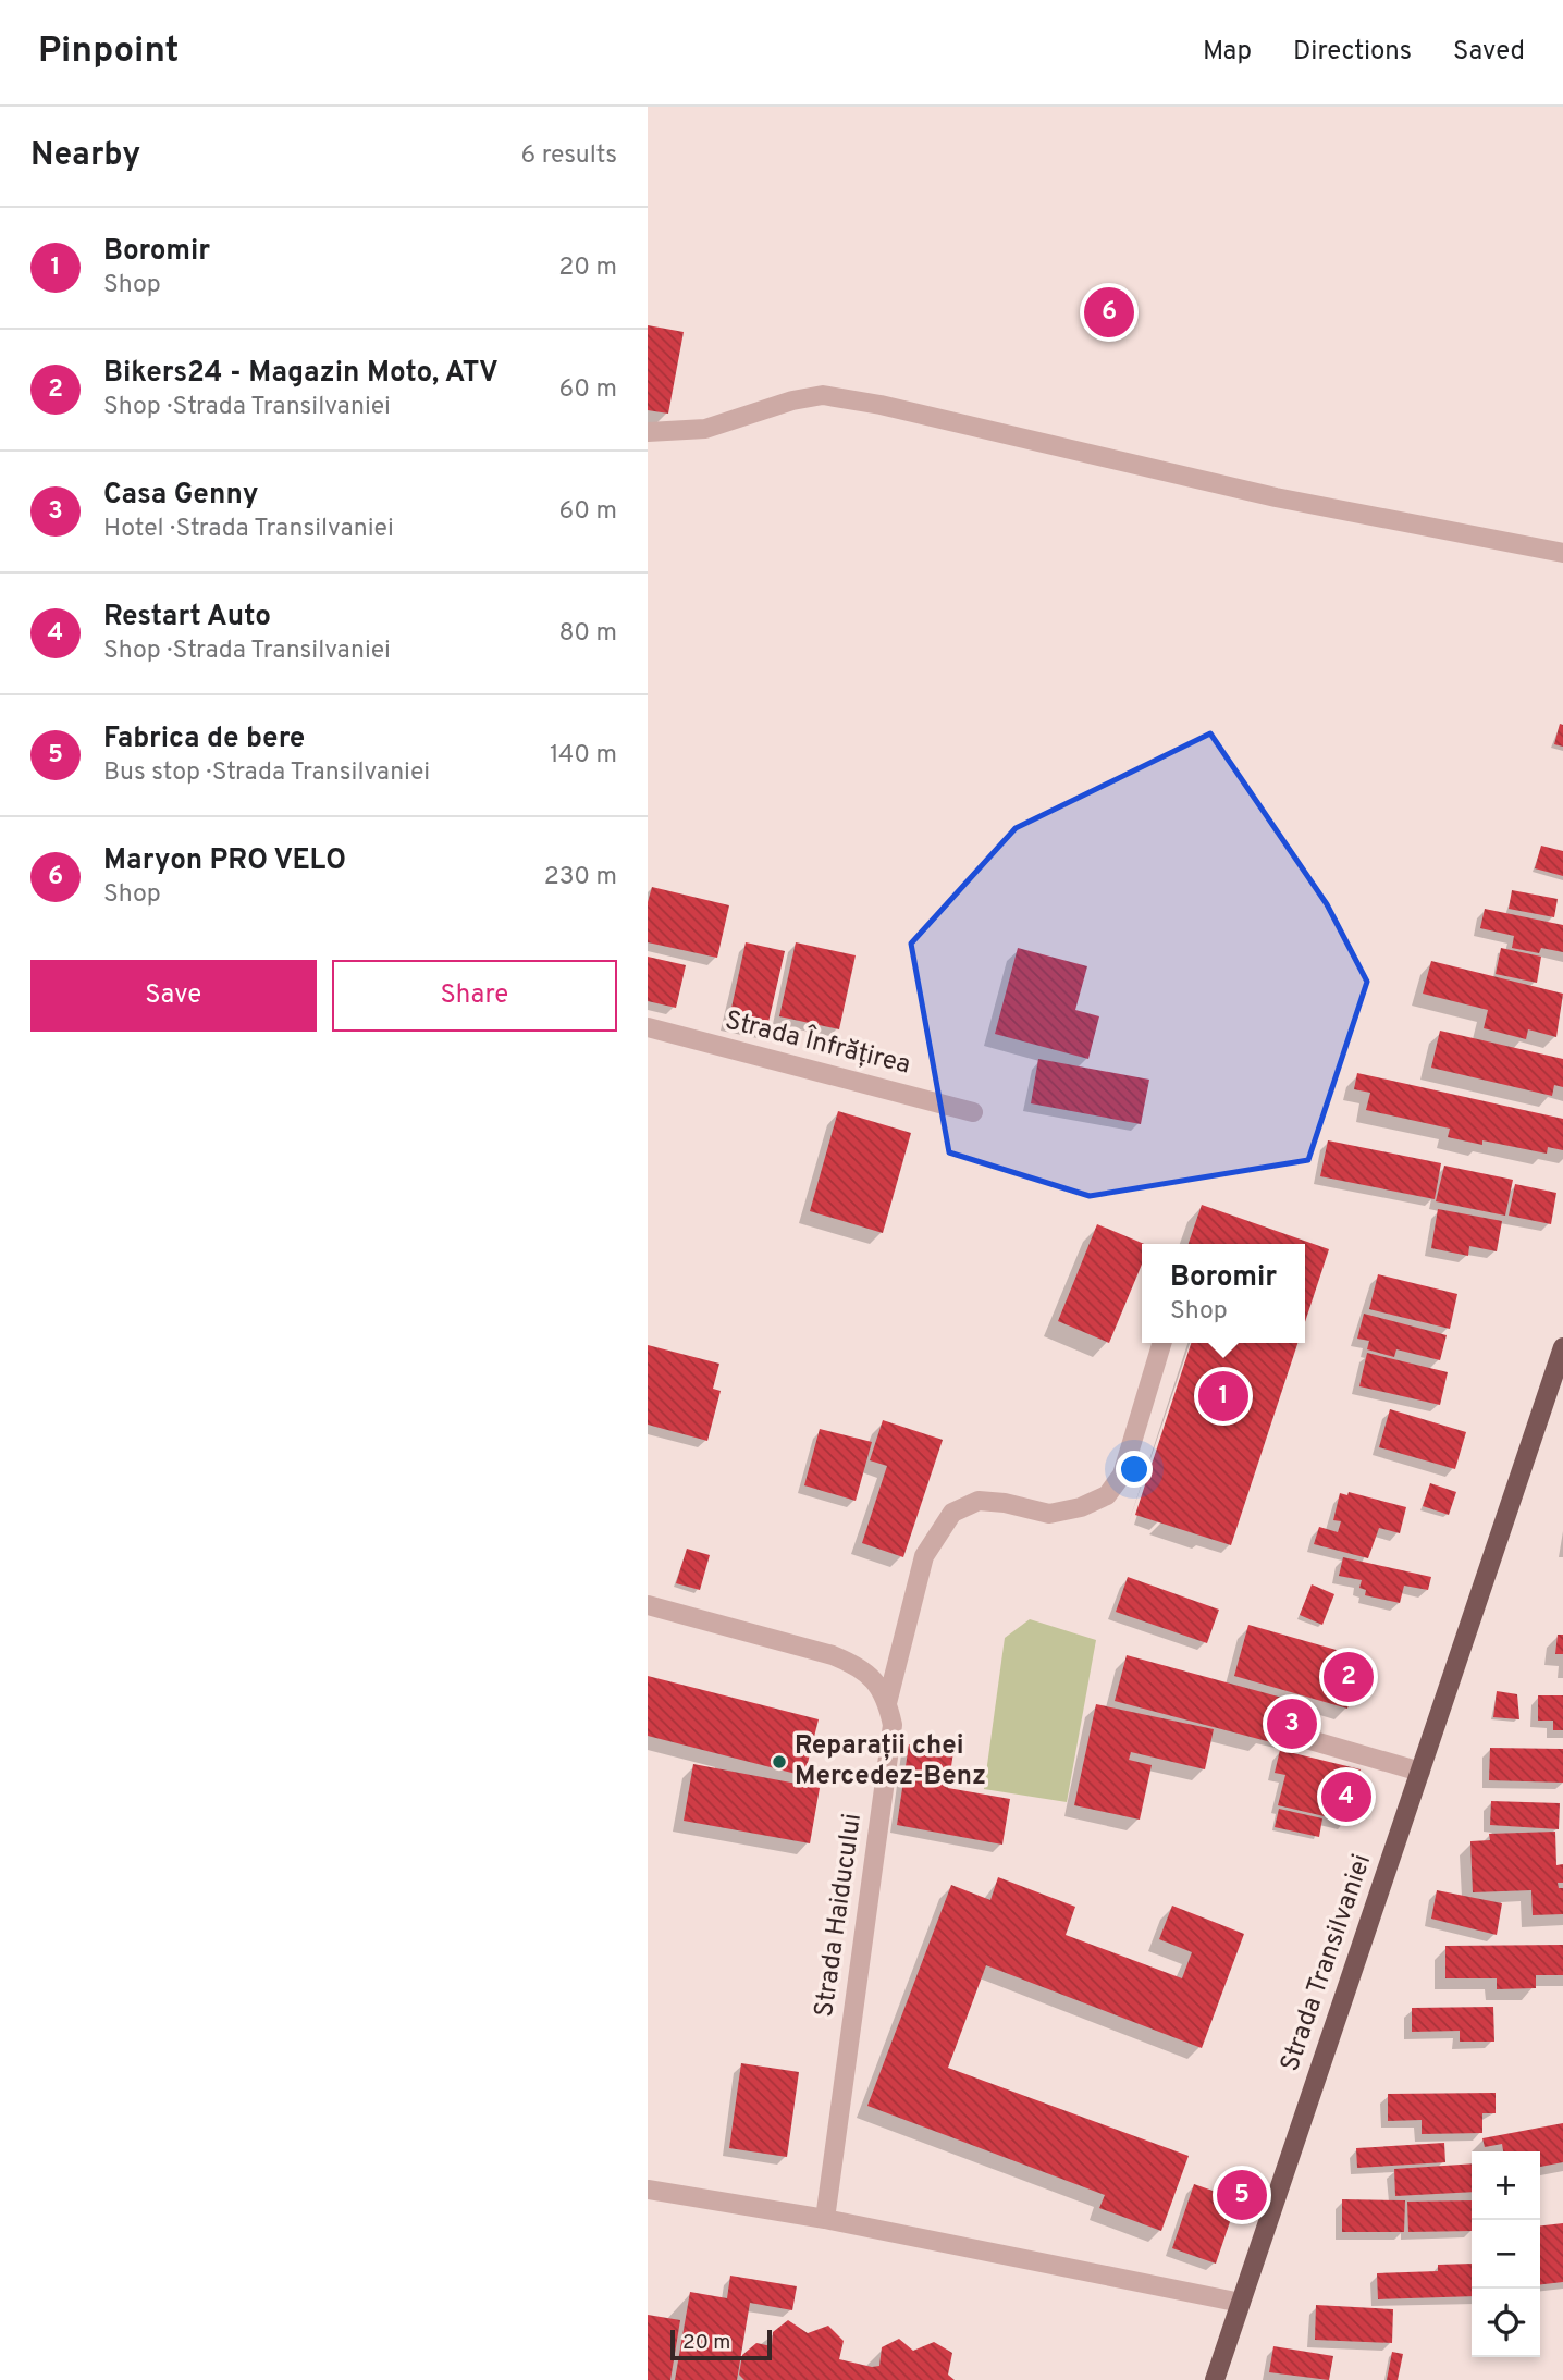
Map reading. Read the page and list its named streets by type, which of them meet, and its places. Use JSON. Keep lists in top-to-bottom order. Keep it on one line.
{"streets":{"main road":["Strada Transilvaniei"],"street":["Strada Înfrățirea","Strada Haiducului"]},"places":["Reparații chei Mercedez-Benz"],"scale_bar":"20 m","page":{"header":"Pinpoint","nav":["Map","Directions","Saved"],"heading":["Nearby","6 results"],"list":[{"mark":"1","name":"Boromir","note":"Shop","value":"20 m"},{"mark":"2","name":"Bikers24 - Magazin Moto, ATV","note":"Shop · Strada Transilvaniei","value":"60 m"},{"mark":"3","name":"Casa Genny","note":"Hotel · Strada Transilvaniei","value":"60 m"},{"mark":"4","name":"Restart Auto","note":"Shop · Strada Transilvaniei","value":"80 m"},{"mark":"5","name":"Fabrica de bere","note":"Bus stop · Strada Transilvaniei","value":"140 m"},{"mark":"6","name":"Maryon PRO VELO","note":"Shop","value":"230 m"}],"pins":["6","1","2","3","4","5"],"buttons":["Save","Share"],"popup":["Boromir","Shop"],"map_buttons":["+","−"],"scale":"20 m"}}
